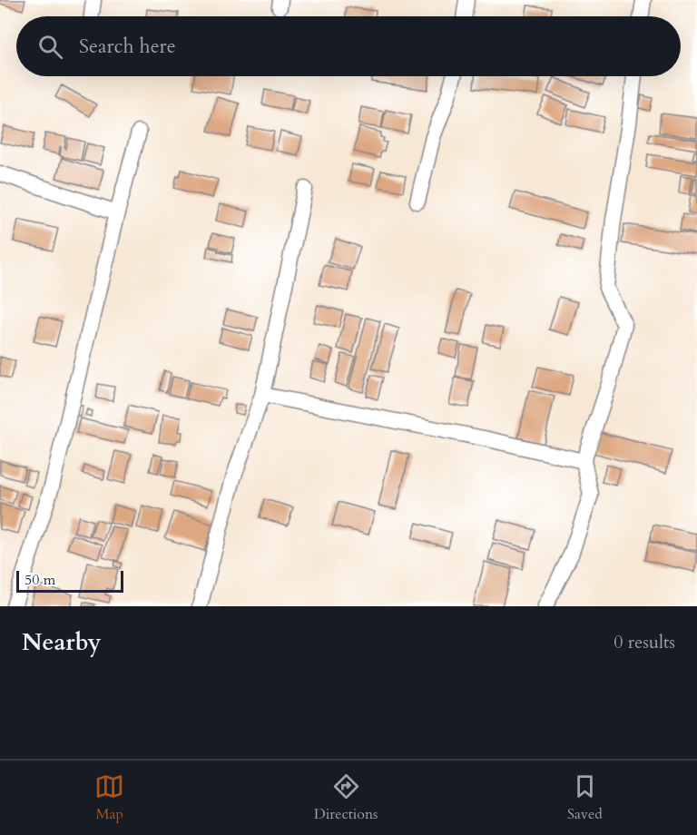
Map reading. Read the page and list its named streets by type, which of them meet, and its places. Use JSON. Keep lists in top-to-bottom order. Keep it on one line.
{"scale_bar":"50 m","page":{"search":"Search here","scale":"50 m","heading":["Nearby","0 results"],"nav":["Map","Directions","Saved"]}}
